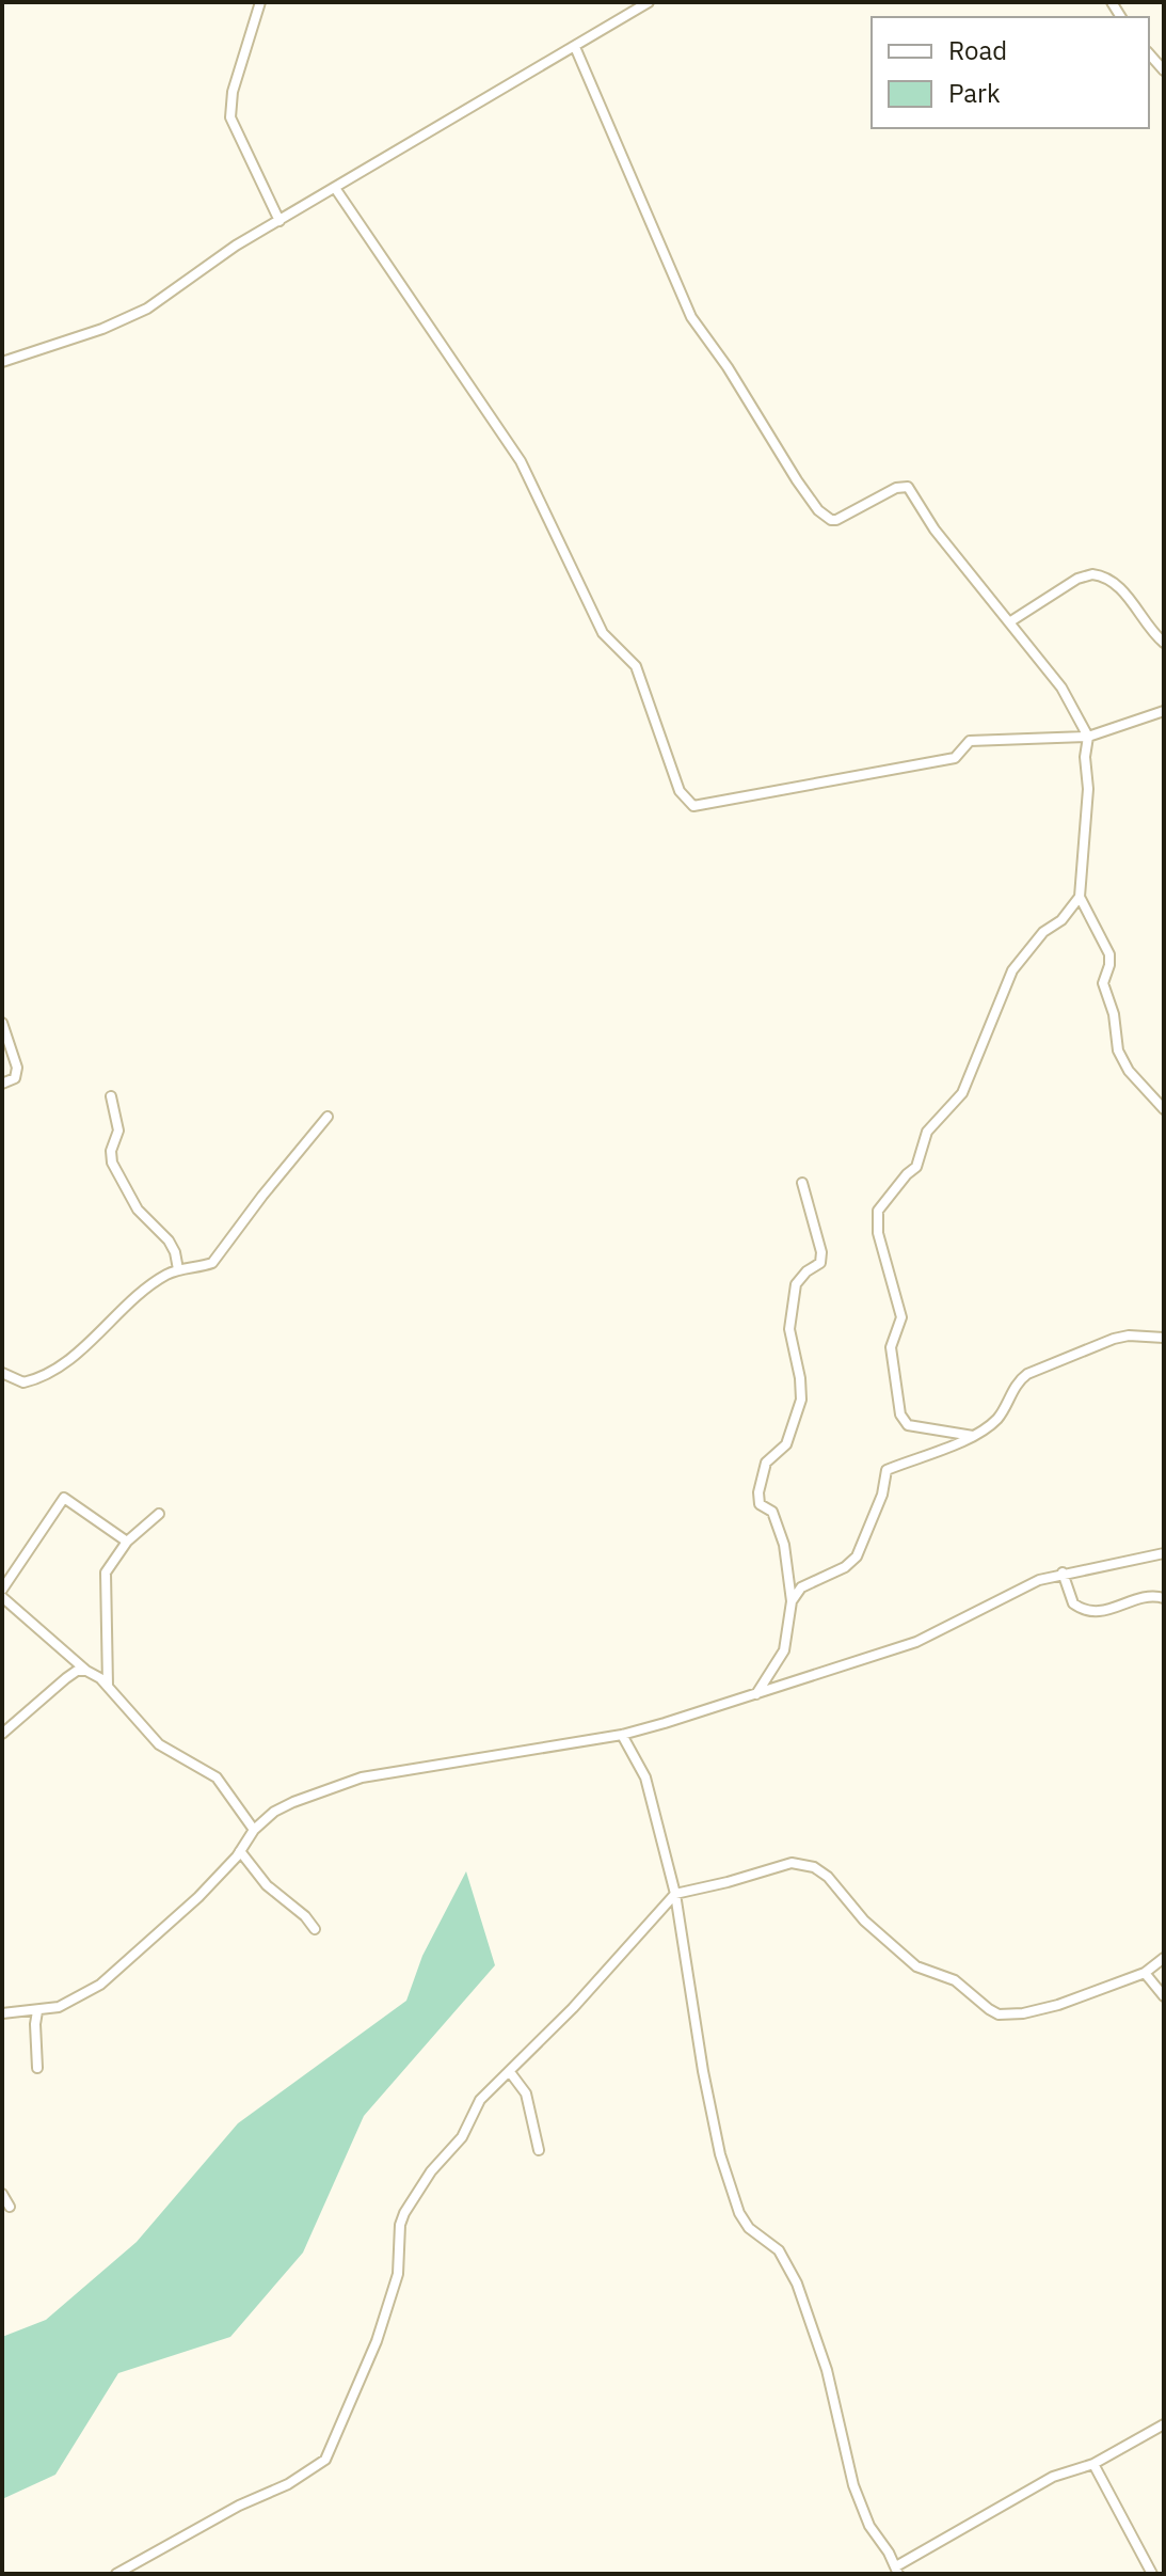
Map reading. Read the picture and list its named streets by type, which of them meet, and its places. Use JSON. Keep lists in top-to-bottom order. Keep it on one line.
{"legend":["Road","Park"]}
